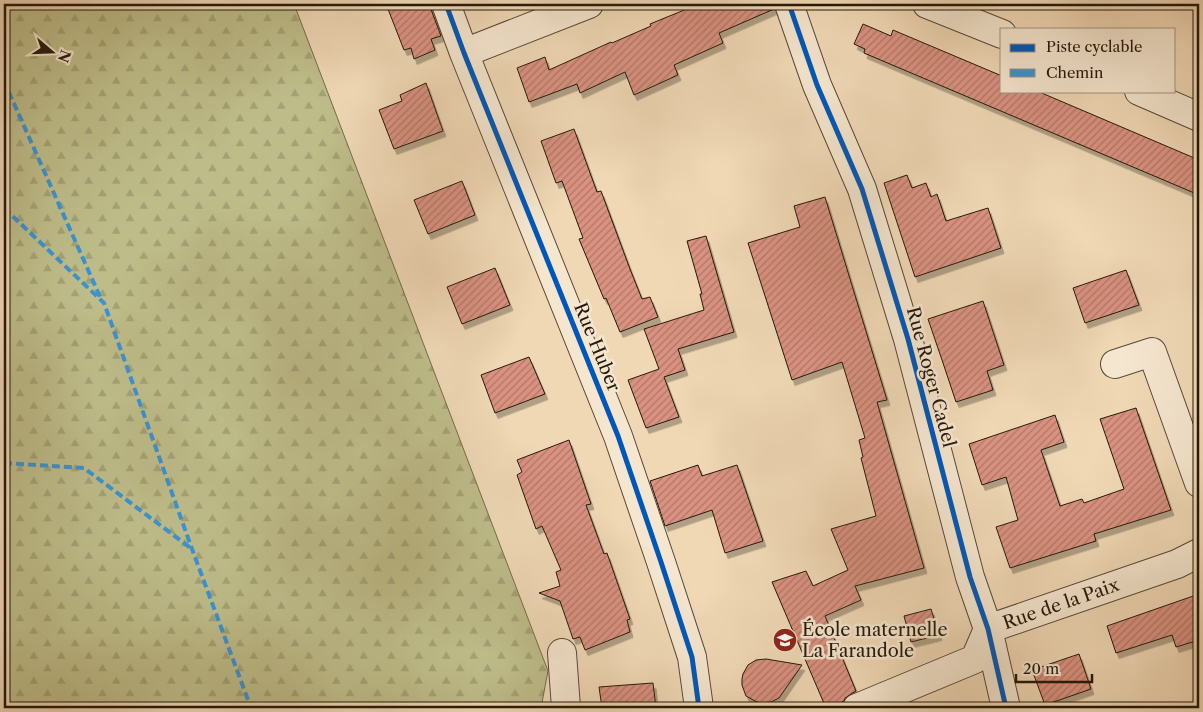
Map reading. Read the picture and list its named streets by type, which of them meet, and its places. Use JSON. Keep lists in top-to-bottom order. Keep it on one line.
{"streets":{"street":["Rue Huber","Rue Roger Cadel","Rue de la Paix"]},"crossings":[["Rue Roger Cadel","Rue de la Paix"]],"places":{"school or university":["École maternelle La Farandole"]},"legend":["Piste cyclable","Chemin"],"scale_bar":"20 m","north":"right"}
